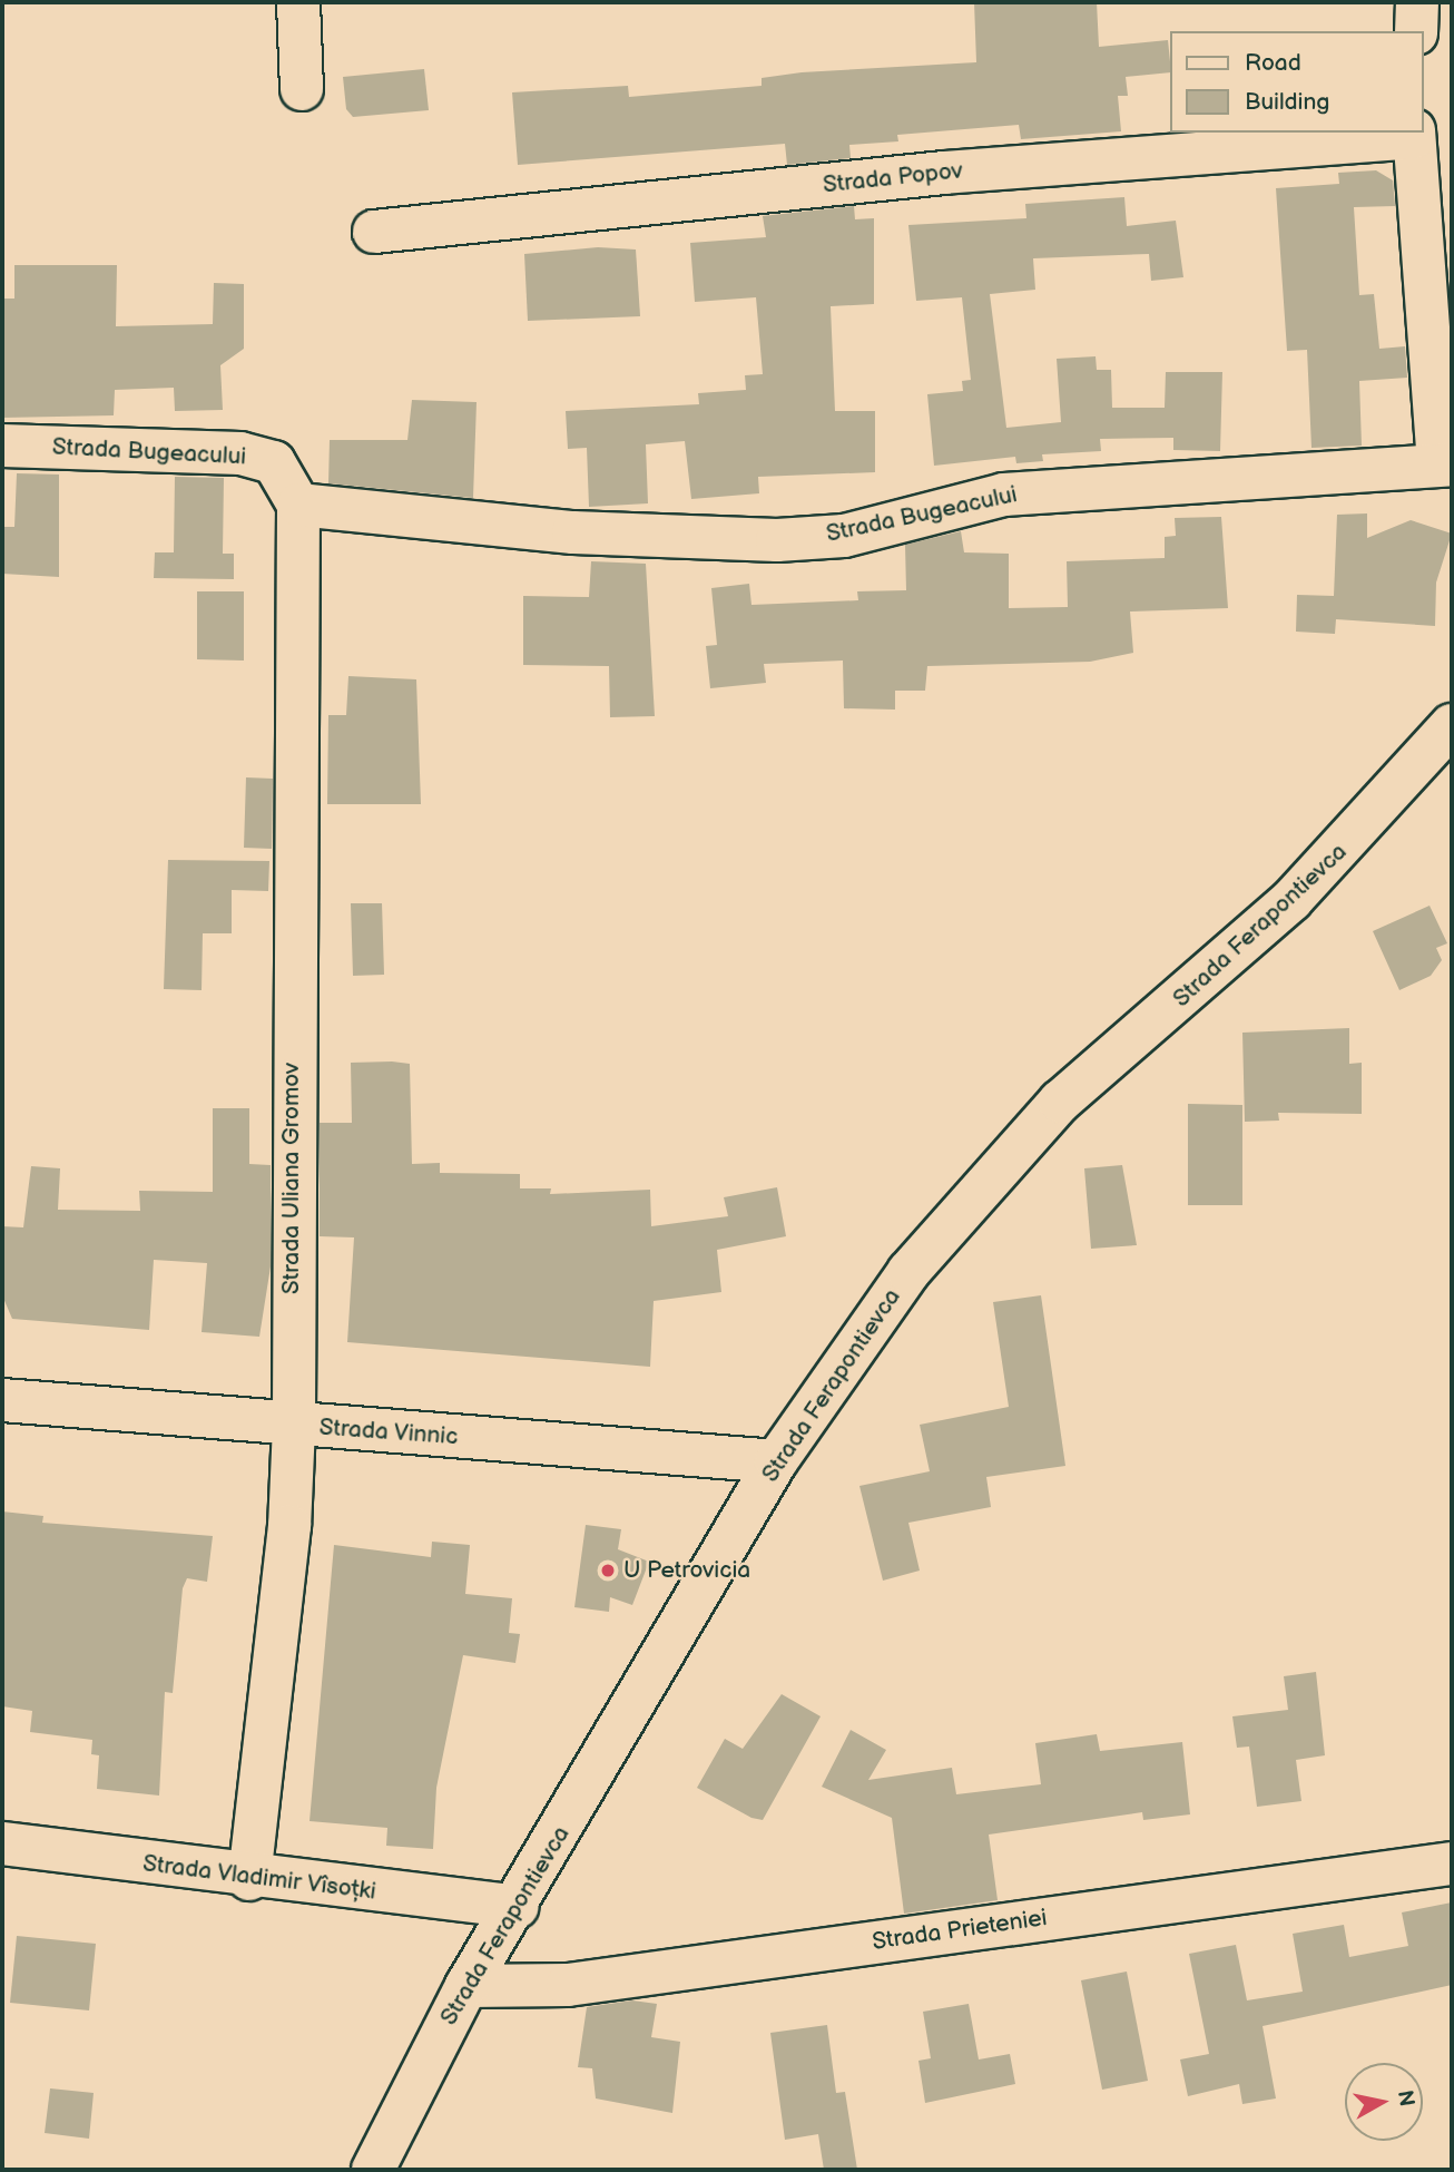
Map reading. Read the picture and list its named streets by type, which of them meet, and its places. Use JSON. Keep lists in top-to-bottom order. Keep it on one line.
{"streets":{"street":["Strada Popov","Strada Bugeacului","Strada Ferapontievca","Strada Uliana Gromov","Strada Vinnic","Strada Vladimir Vîsoțki","Strada Prieteniei"]},"crossings":[["Strada Popov","Strada Bugeacului"],["Strada Bugeacului","Strada Uliana Gromov"],["Strada Ferapontievca","Strada Vinnic"],["Strada Ferapontievca","Strada Vladimir Vîsoțki"],["Strada Ferapontievca","Strada Prieteniei"],["Strada Uliana Gromov","Strada Vinnic"],["Strada Uliana Gromov","Strada Vladimir Vîsoțki"]],"places":["U Petrovicia"],"legend":["Road","Building"],"north":"right"}
